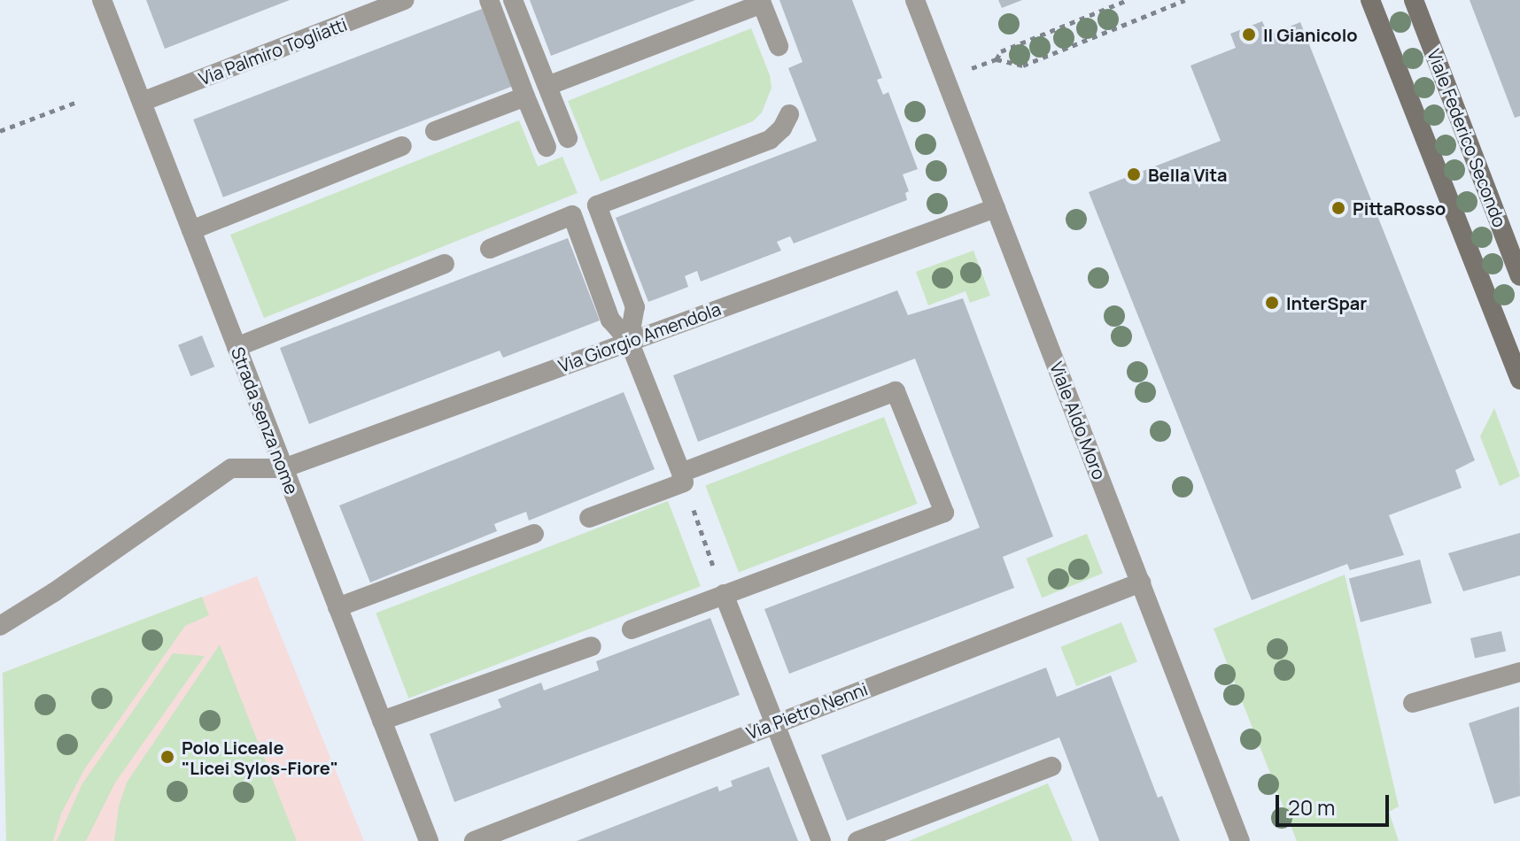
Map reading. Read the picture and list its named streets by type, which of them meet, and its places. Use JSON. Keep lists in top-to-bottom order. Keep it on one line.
{"streets":{"main road":["Viale Federico Secondo"],"street":["Via Palmiro Togliatti","Via Giorgio Amendola","Strada senza nome","Viale Aldo Moro","Via Pietro Nenni"]},"crossings":[["Via Palmiro Togliatti","Strada senza nome"],["Via Giorgio Amendola","Strada senza nome"],["Via Giorgio Amendola","Viale Aldo Moro"],["Viale Aldo Moro","Via Pietro Nenni"]],"places":["Il Gianicolo","Bella Vita","PittaRosso","InterSpar","Polo Liceale \"Licei Sylos-Fiore\""],"scale_bar":"20 m"}
